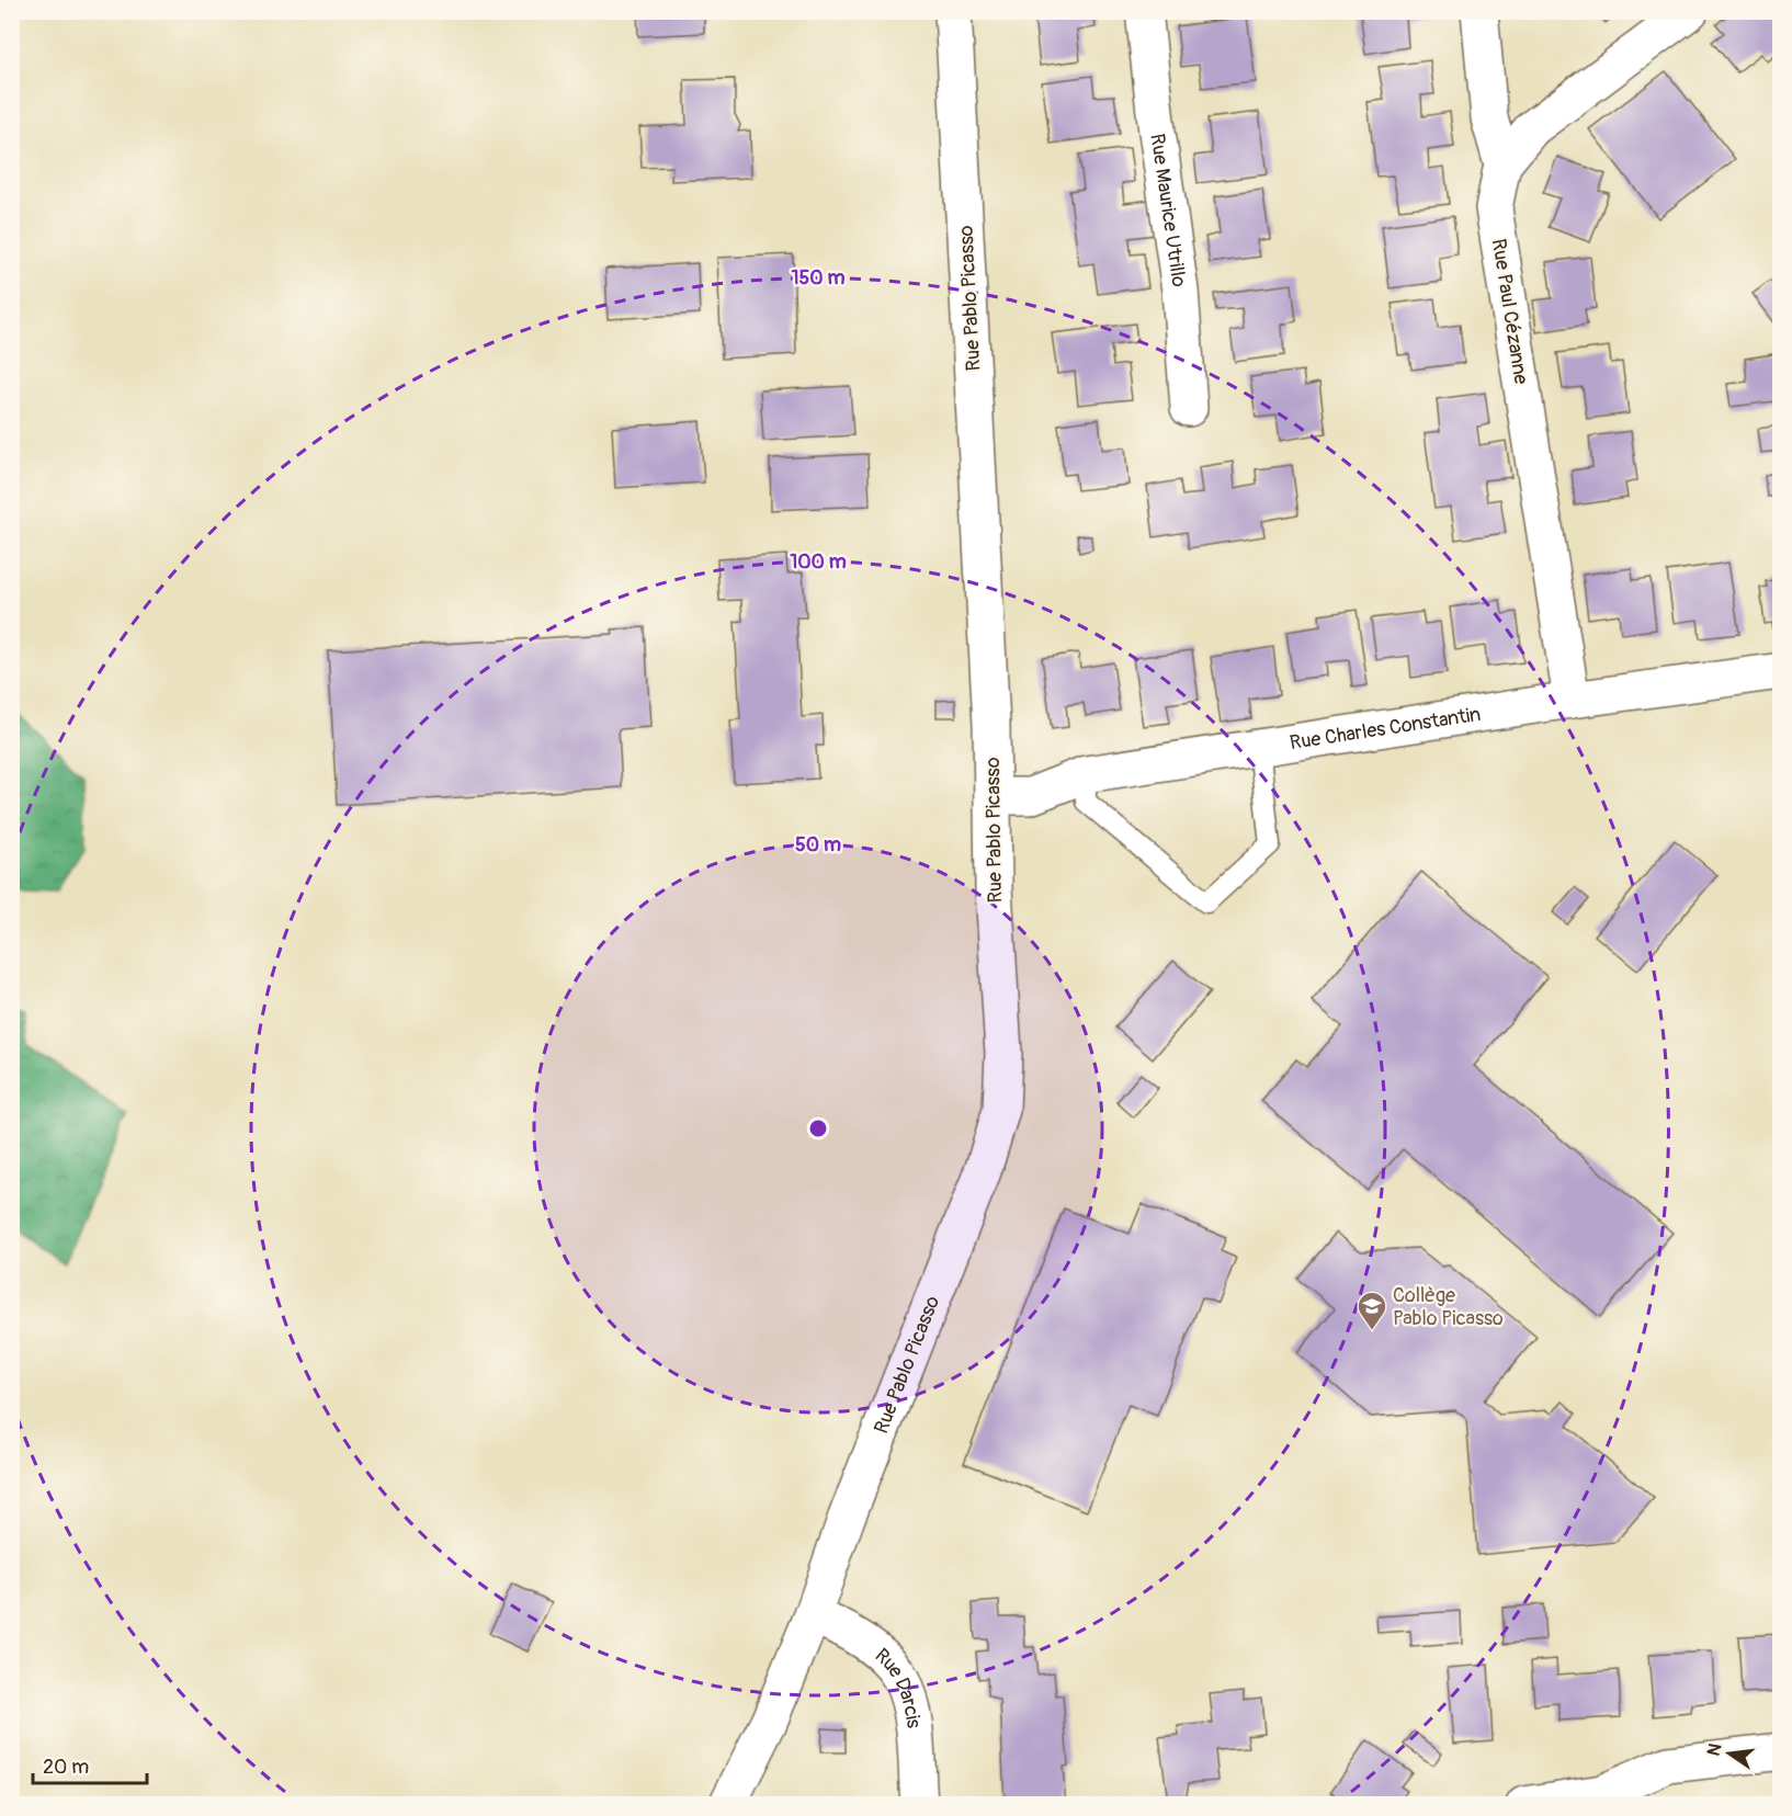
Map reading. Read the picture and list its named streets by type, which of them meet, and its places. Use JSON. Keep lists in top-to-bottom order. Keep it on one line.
{"streets":{"street":["Rue Maurice Utrillo","Rue Pablo Picasso","Rue Paul Cézanne","Rue Charles Constantin","Rue Darcis"]},"crossings":[["Rue Pablo Picasso","Rue Charles Constantin"],["Rue Pablo Picasso","Rue Darcis"],["Rue Paul Cézanne","Rue Charles Constantin"]],"places":{"school or university":["Collège Pablo Picasso"]},"scale_bar":"20 m","north":"left","rings":["150 m","100 m","50 m"]}
